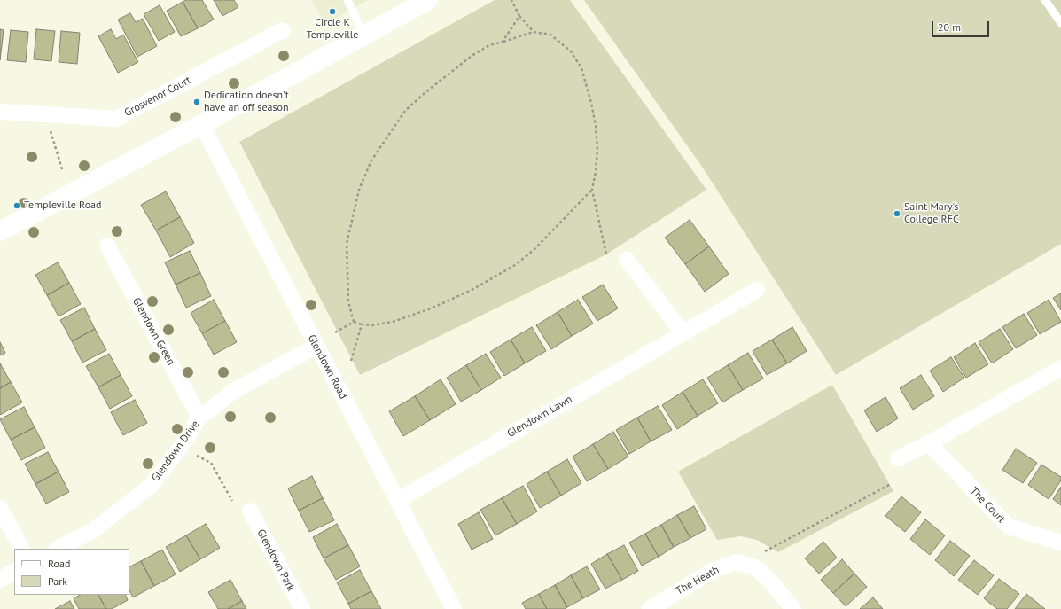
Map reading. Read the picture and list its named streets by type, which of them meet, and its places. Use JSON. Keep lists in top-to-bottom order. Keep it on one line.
{"streets":{"street":["Grosvenor Court","Glendown Green","Glendown Road","Glendown Lawn","Glendown Drive","The Court","Glendown Park","The Heath"]},"crossings":[["Glendown Green","Glendown Drive"],["Glendown Road","Glendown Lawn"],["Glendown Road","Glendown Drive"]],"places":["Circle K Templeville","Dedication doesn't have an off season","Templeville Road","Saint Mary's College RFC"],"legend":["Road","Park"],"scale_bar":"20 m"}
